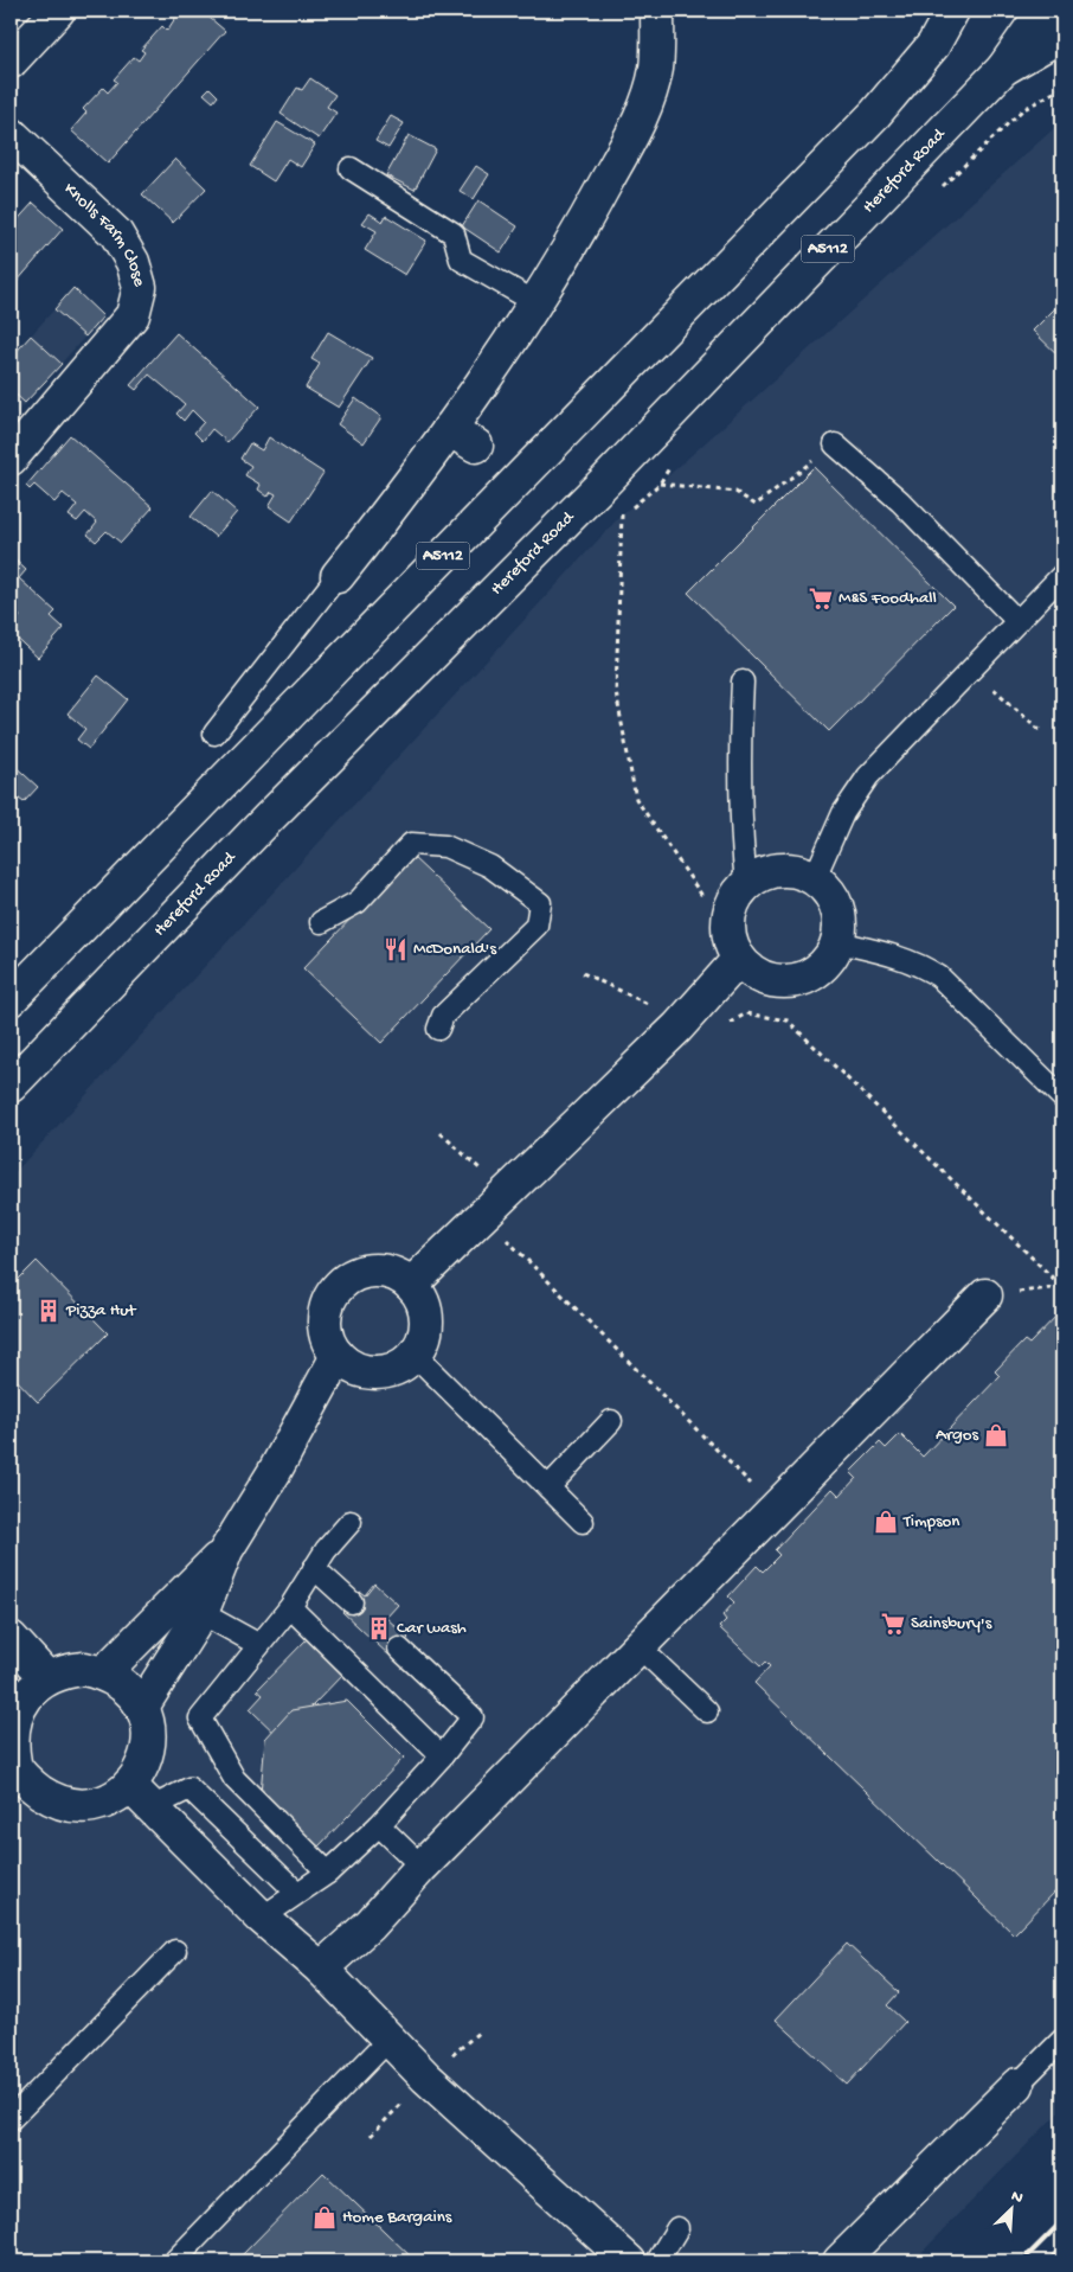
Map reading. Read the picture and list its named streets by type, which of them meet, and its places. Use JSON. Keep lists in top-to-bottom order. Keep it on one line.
{"streets":{"street":["Hereford Road","Knolls Farm Close","A5112"]},"places":{"supermarket":["M&S Foodhall","Sainsbury's"],"restaurant":["McDonald's"],"building":["Pizza Hut","Car wash"],"shop":["Argos","Timpson","Home Bargains"]},"north":"top right"}
